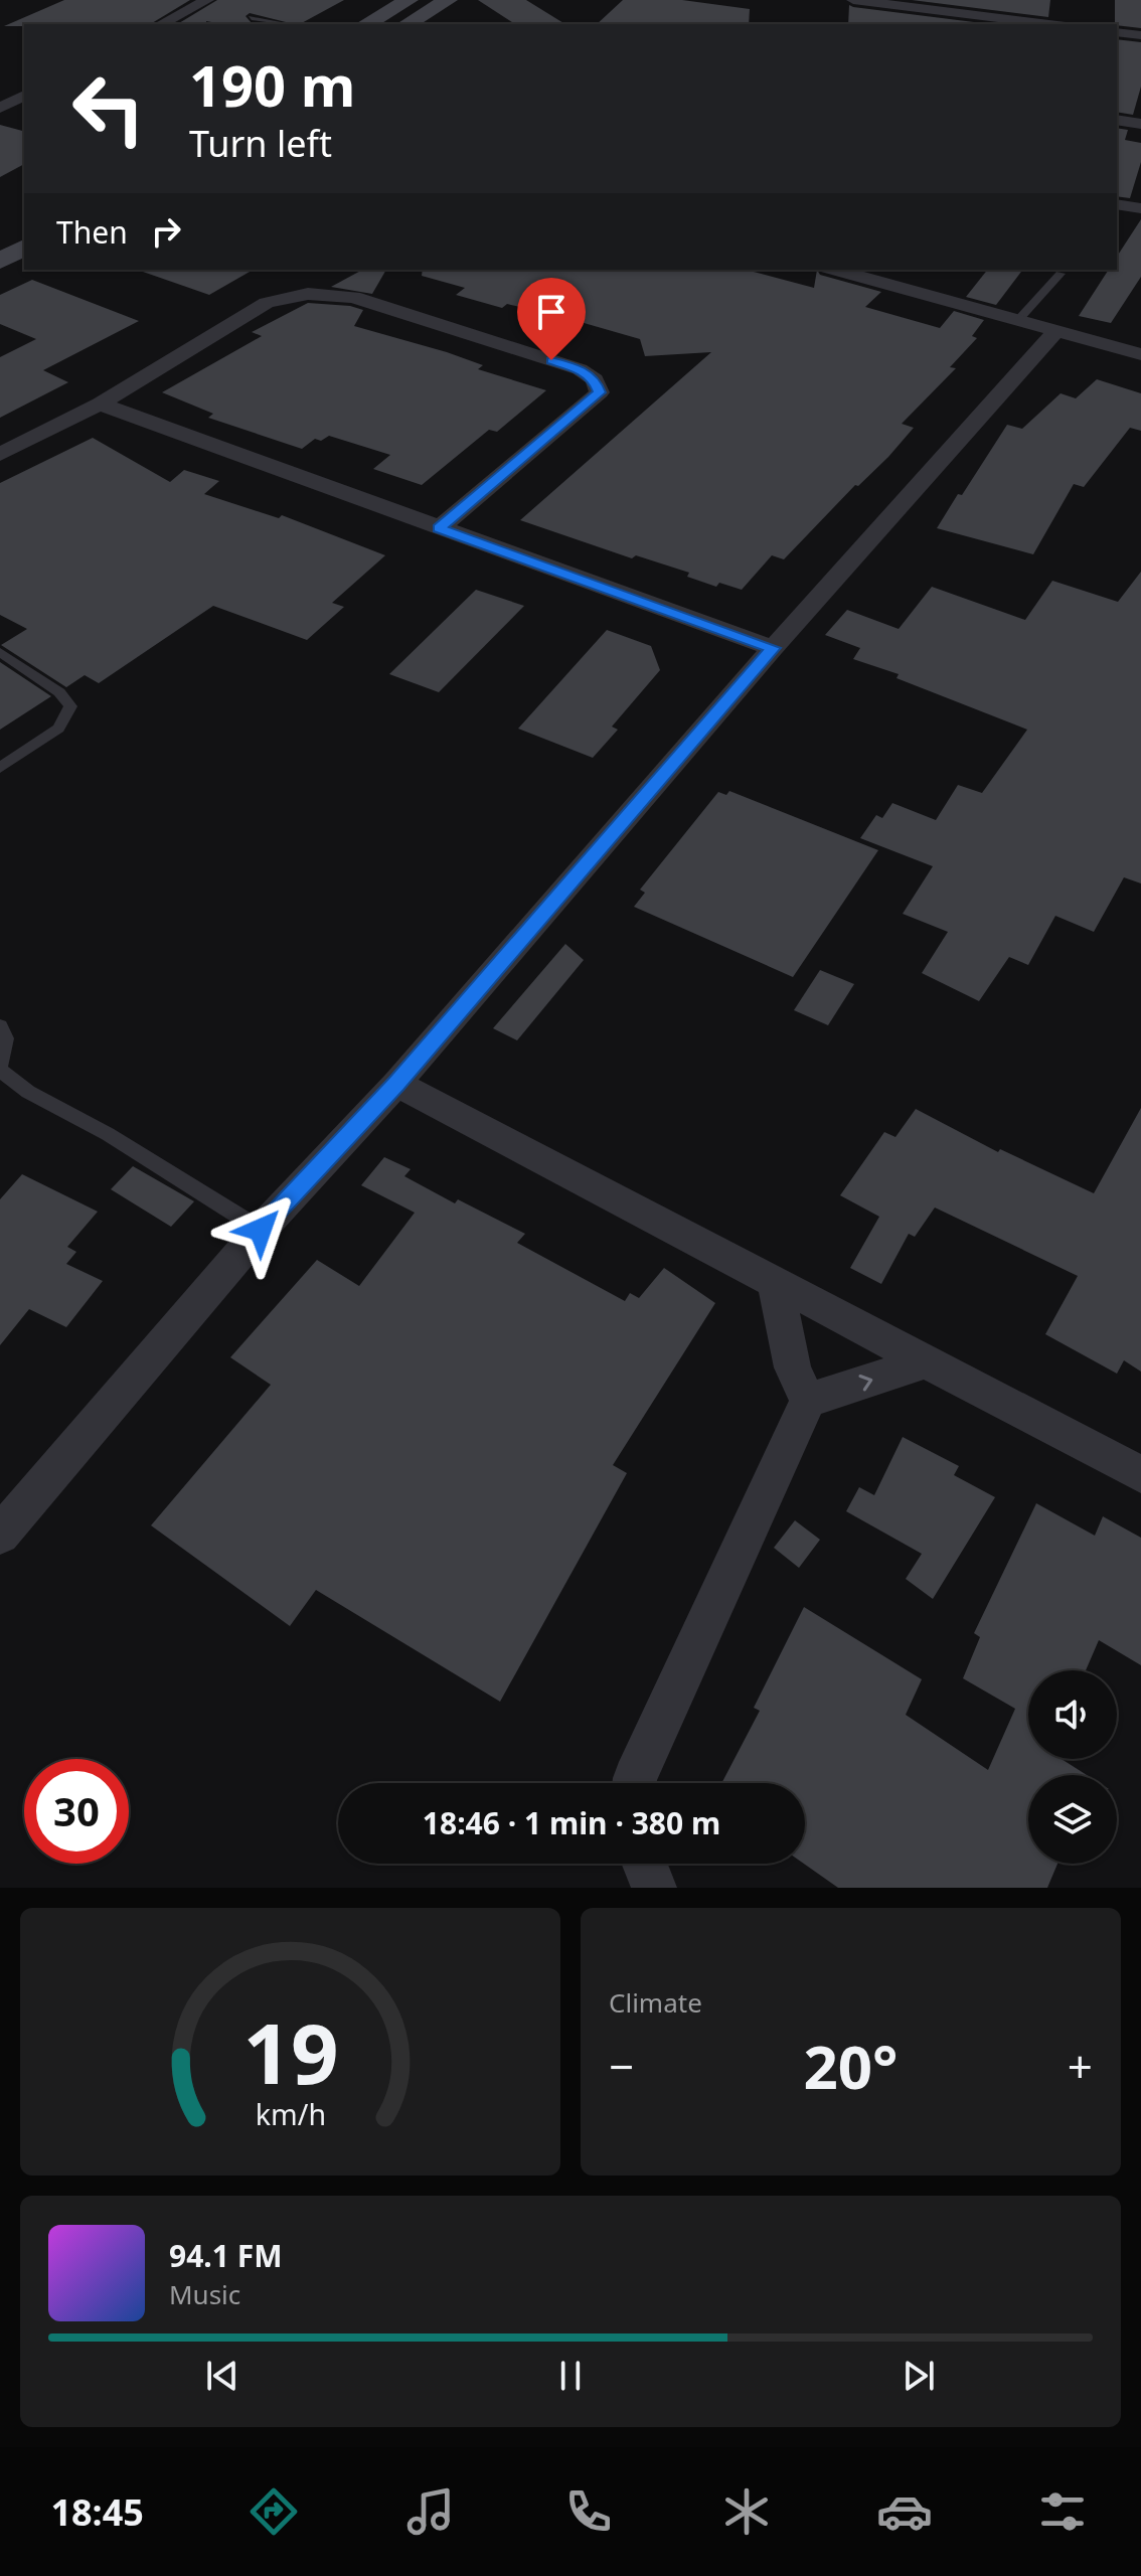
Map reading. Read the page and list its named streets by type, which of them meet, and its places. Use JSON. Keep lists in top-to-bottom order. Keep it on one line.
{"page":{"turn":["190 m","Turn left"],"then":"Then","limit":"30","trip":"18:46 · 1 min · 380 m","tile":"Climate","heat":["−","20°","+"],"song":["94.1 FM","Music"],"tabs":"18:45","gauge":["19","km/h"]}}
